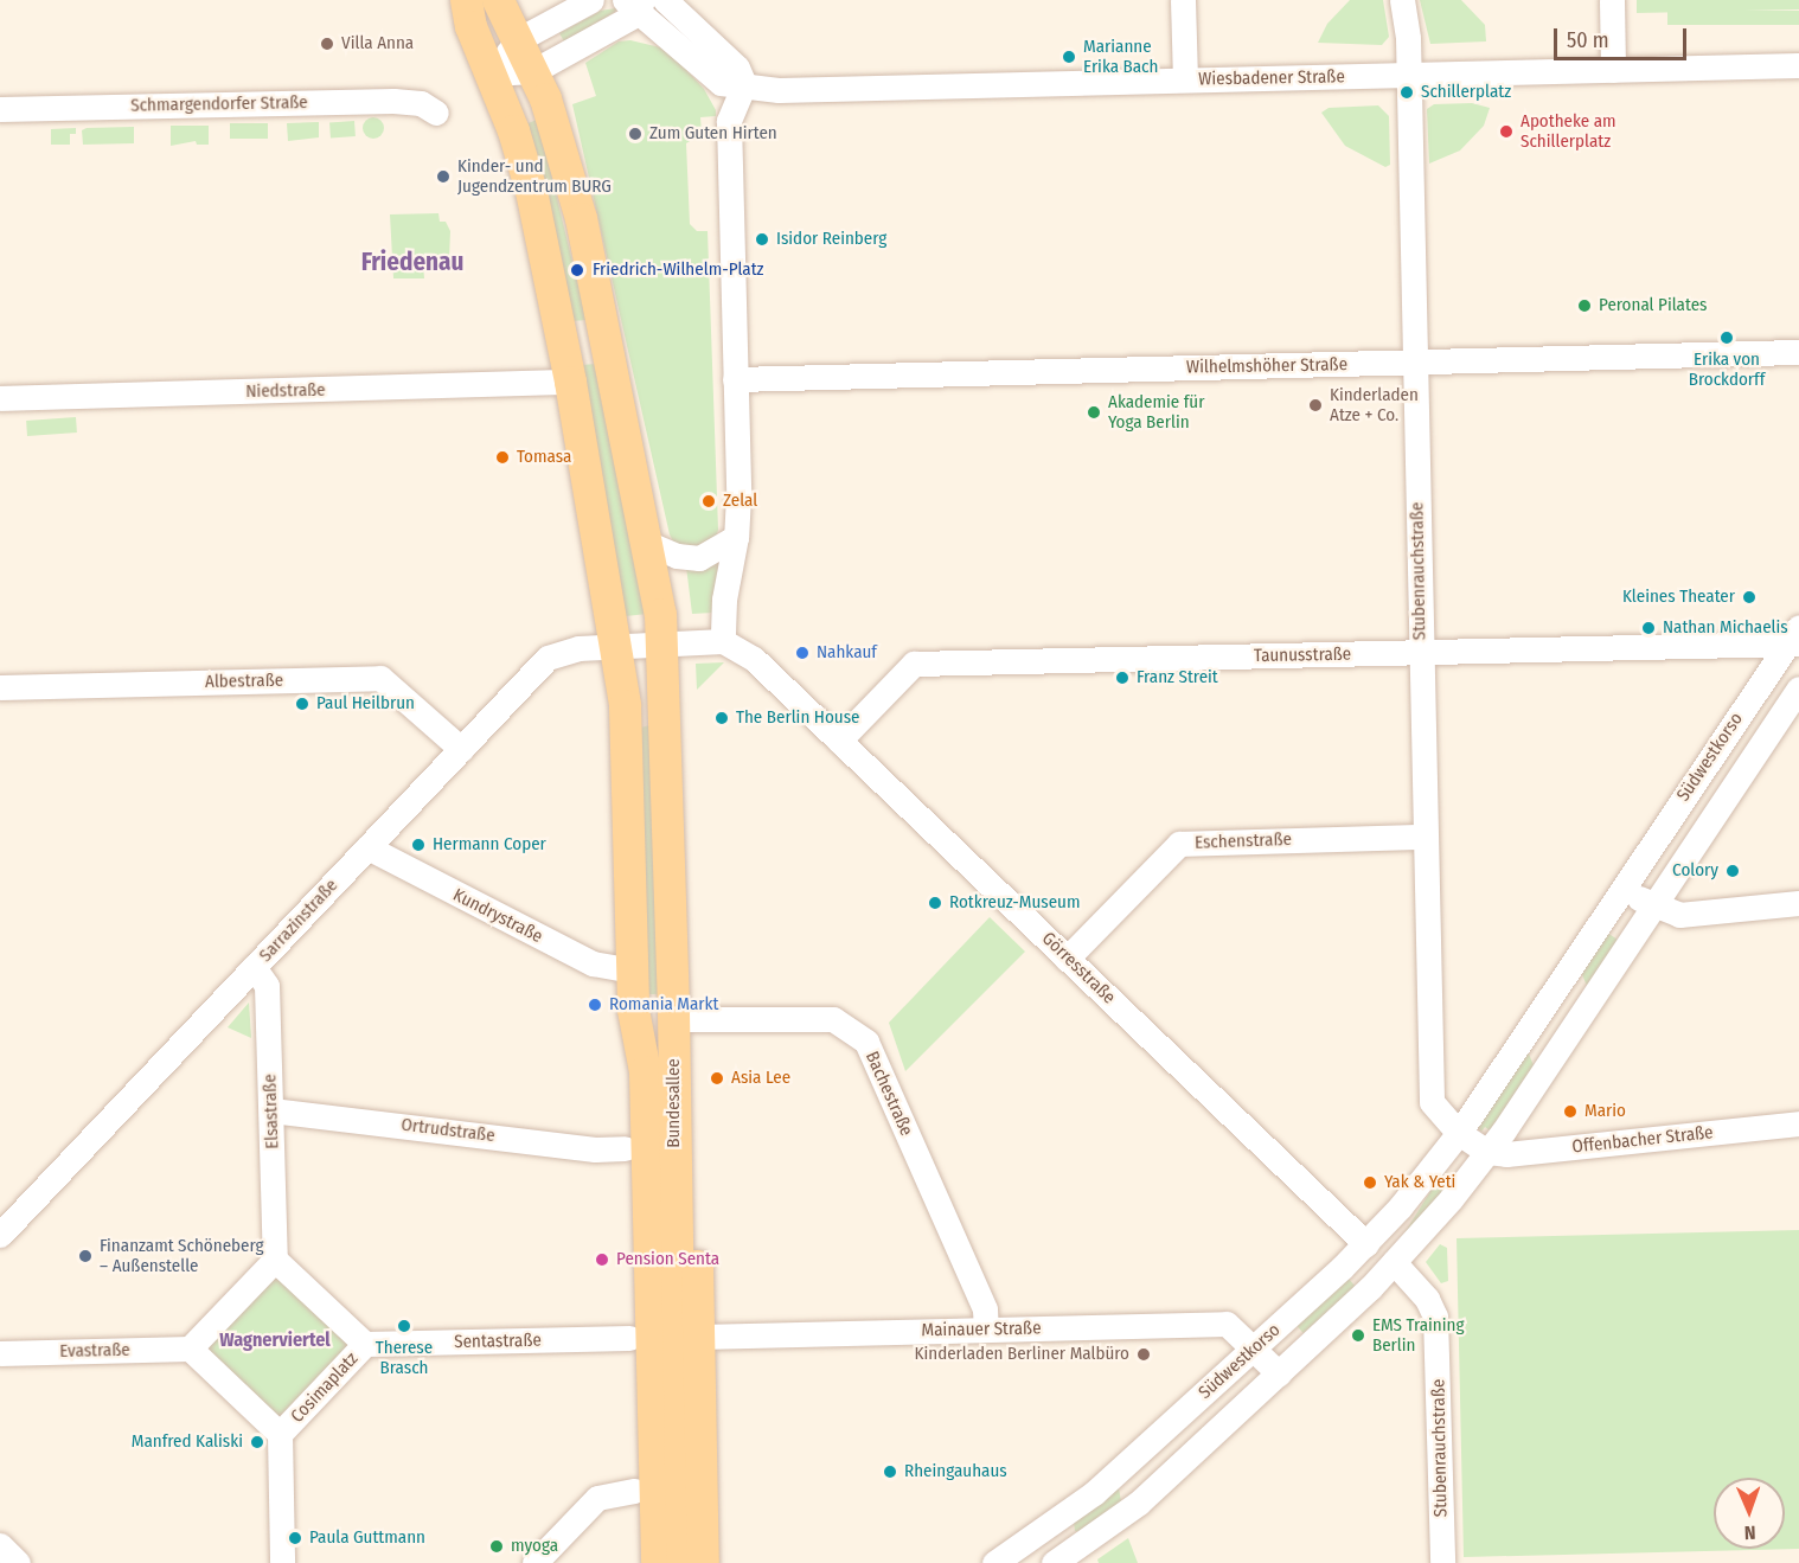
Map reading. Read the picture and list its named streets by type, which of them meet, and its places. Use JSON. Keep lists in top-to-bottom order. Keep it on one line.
{"streets":{"main road":["Bundesallee"],"street":["Wiesbadener Straße","Schmargendorfer Straße","Wilhelmshöher Straße","Niedstraße","Stubenrauchstraße","Taunusstraße","Albestraße","Südwestkorso","Eschenstraße","Kundrystraße","Sarrazinstraße","Görresstraße","Bachestraße","Elsastraße","Ortrudstraße","Offenbacher Straße","Mainauer Straße","Sentastraße","Evastraße","Cosimaplatz"]},"crossings":[["Wiesbadener Straße","Stubenrauchstraße"],["Wilhelmshöher Straße","Stubenrauchstraße"],["Stubenrauchstraße","Taunusstraße"],["Stubenrauchstraße","Südwestkorso"],["Stubenrauchstraße","Eschenstraße"],["Taunusstraße","Südwestkorso"],["Taunusstraße","Görresstraße"],["Albestraße","Sarrazinstraße"],["Südwestkorso","Görresstraße"],["Südwestkorso","Offenbacher Straße"],["Südwestkorso","Mainauer Straße"],["Eschenstraße","Görresstraße"],["Kundrystraße","Sarrazinstraße"],["Kundrystraße","Bundesallee"],["Sarrazinstraße","Bundesallee"],["Sarrazinstraße","Elsastraße"],["Bachestraße","Bundesallee"],["Bachestraße","Mainauer Straße"],["Elsastraße","Ortrudstraße"],["Elsastraße","Cosimaplatz"],["Sentastraße","Cosimaplatz"],["Evastraße","Cosimaplatz"]],"districts":["Friedenau","Wagnerviertel"],"places":["Villa Anna","Marianne Erika Bach","Schillerplatz","Apotheke am Schillerplatz","Zum Guten Hirten","Kinder- und Jugendzentrum BURG","Isidor Reinberg","Friedrich-Wilhelm-Platz","Peronal Pilates","Erika von Brockdorff","Kinderladen Atze + Co.","Akademie für Yoga Berlin","Tomasa","Zelal","Kleines Theater","Nathan Michaelis","Nahkauf","Franz Streit","Paul Heilbrun","The Berlin House","Hermann Coper","Colory","Rotkreuz-Museum","Romania Markt","Asia Lee","Mario","Yak & Yeti","Finanzamt Schöneberg – Außenstelle","Pension Senta","Therese Brasch","EMS Training Berlin","Kinderladen Berliner Malbüro","Manfred Kaliski","Rheingauhaus","Paula Guttmann","myoga"],"scale_bar":"50 m","north":"bottom"}
